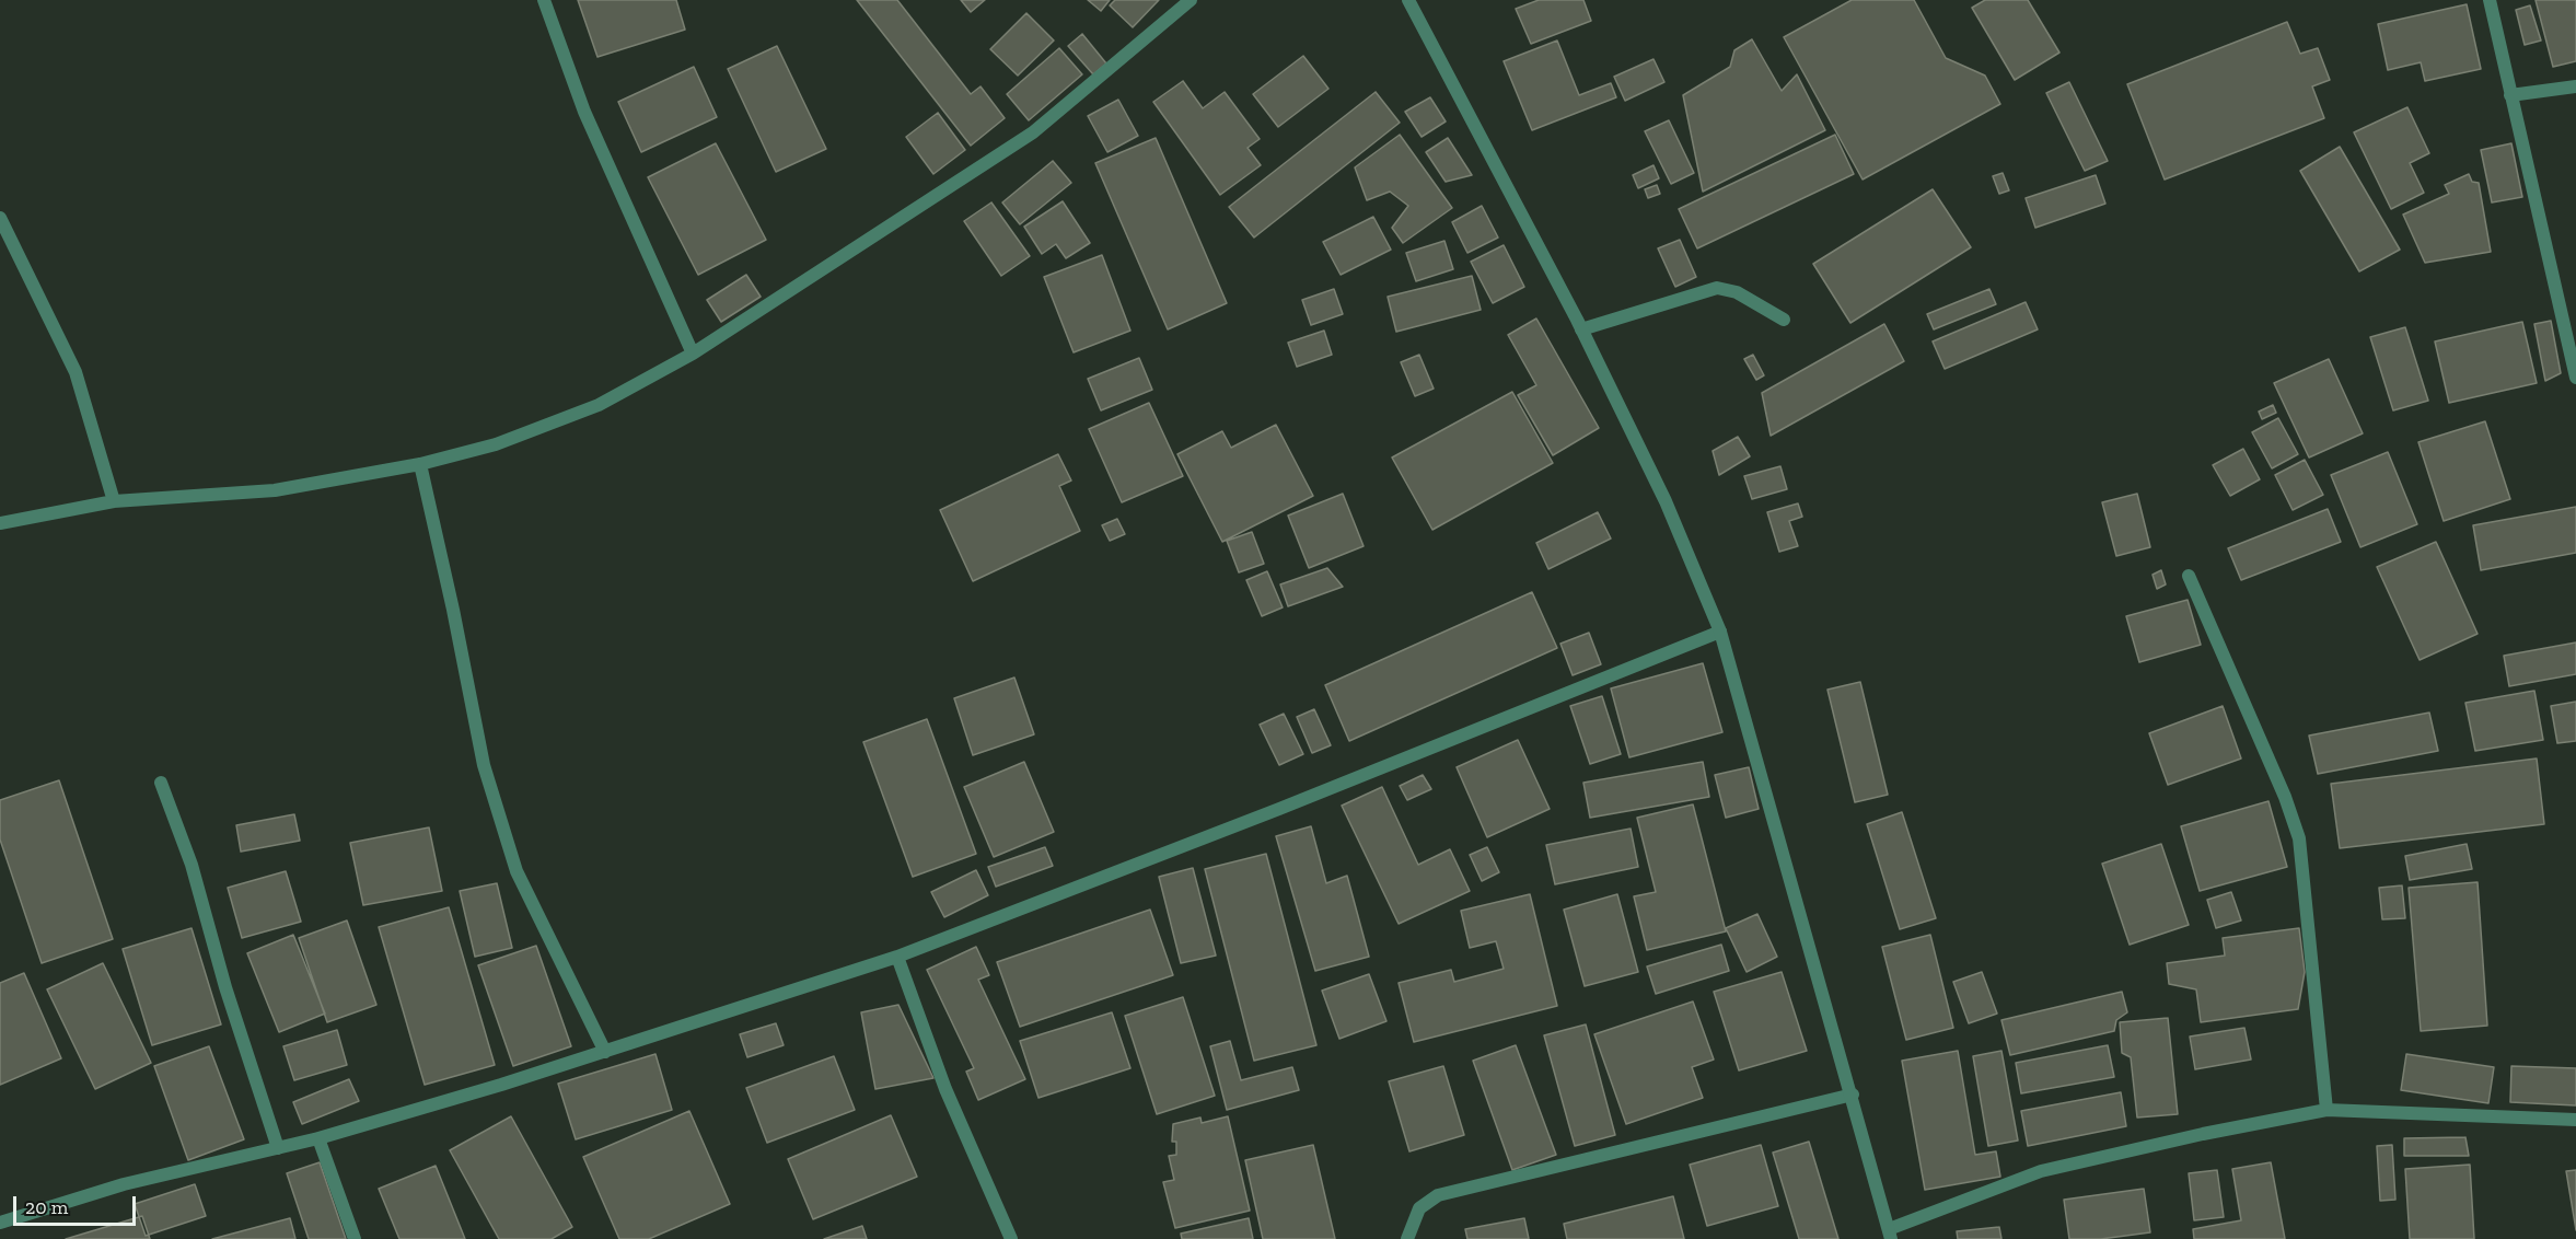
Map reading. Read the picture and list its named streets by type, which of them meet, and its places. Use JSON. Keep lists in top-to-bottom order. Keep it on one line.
{"scale_bar":"20 m"}
